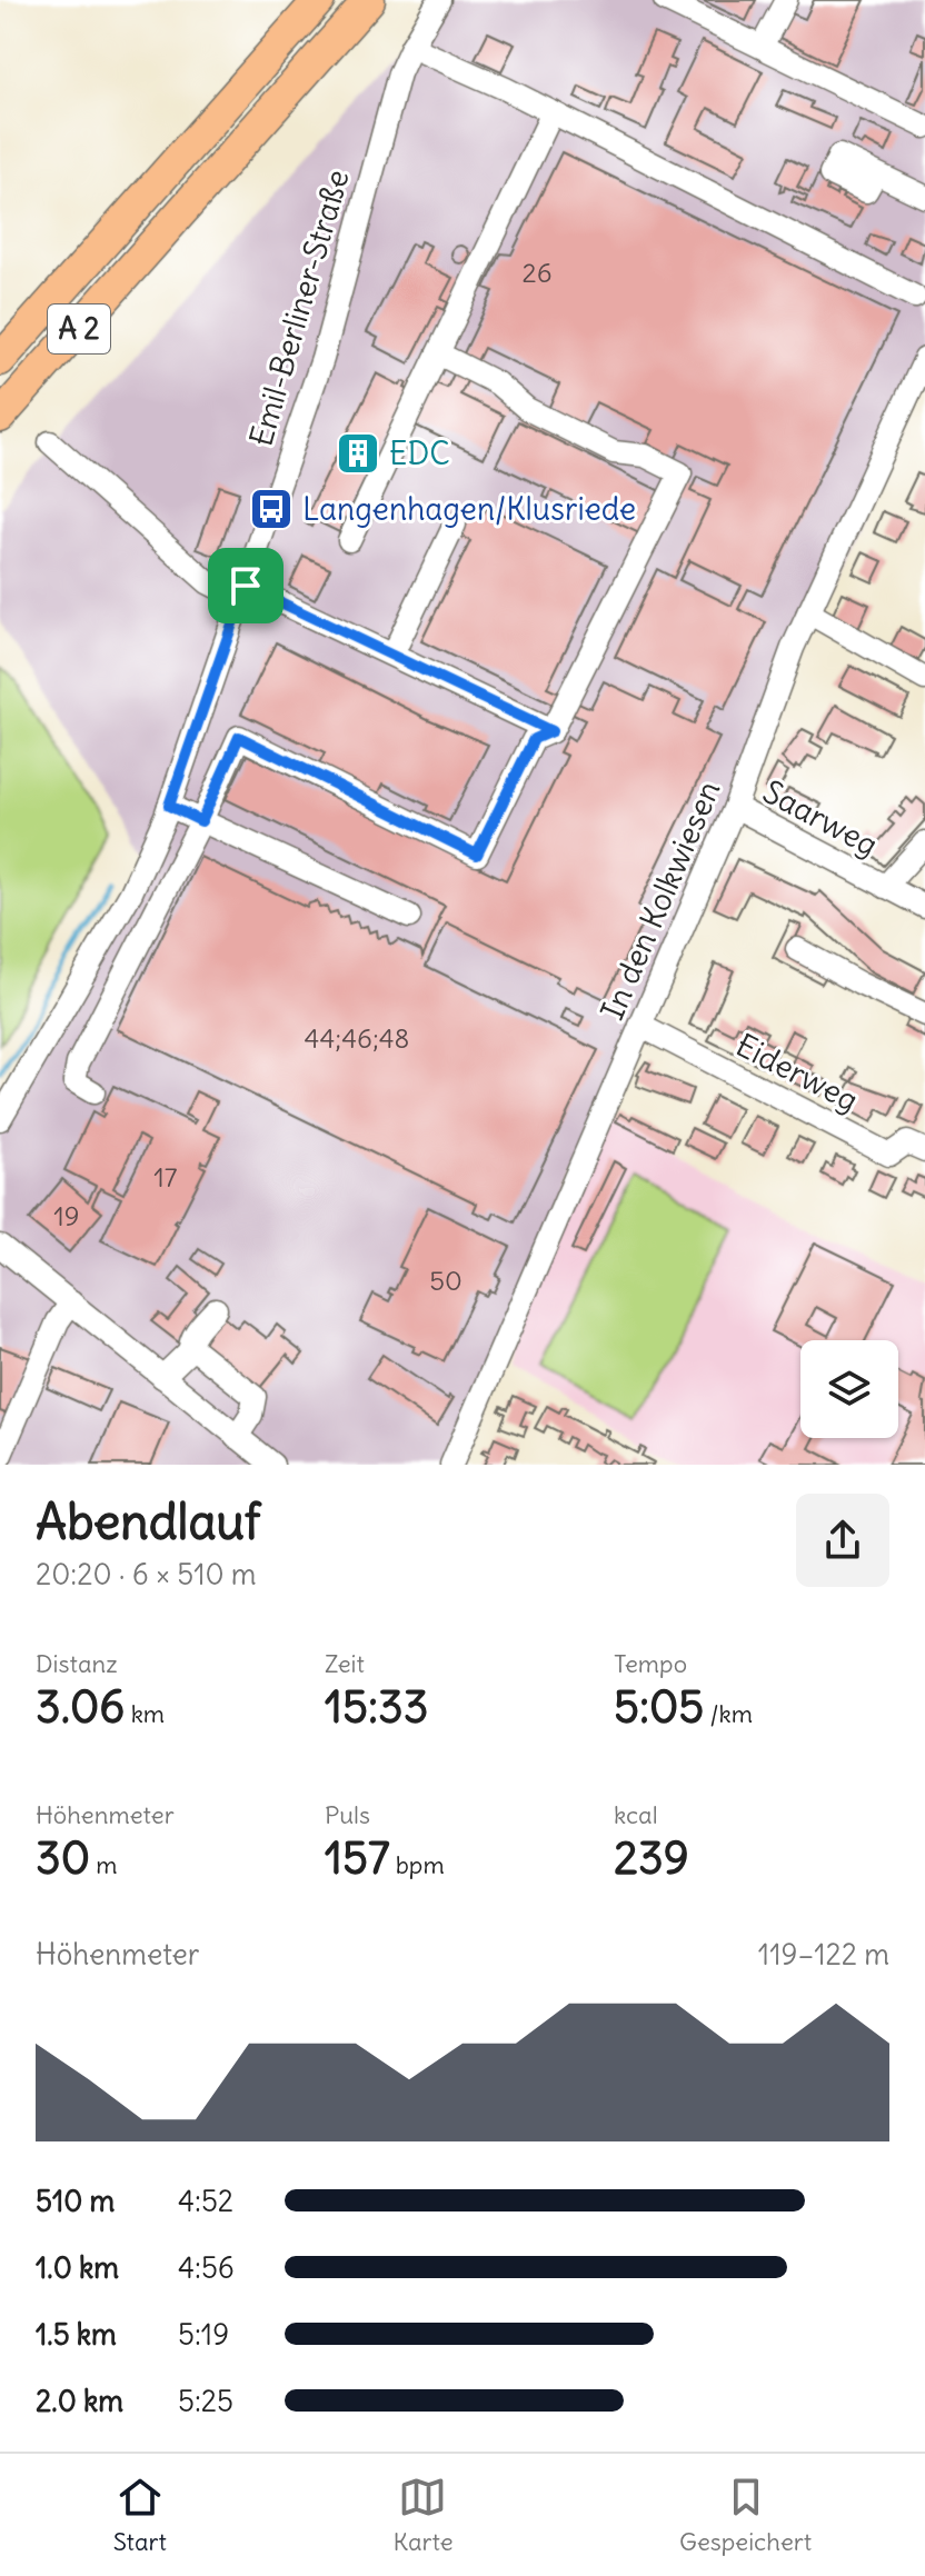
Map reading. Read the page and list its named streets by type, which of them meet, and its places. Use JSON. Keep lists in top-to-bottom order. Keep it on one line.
{"streets":{"highway":["A 2"],"street":["Emil-Berliner-Straße","Saarweg","In den Kolkwiesen","Eiderweg"]},"crossings":[["Saarweg","In den Kolkwiesen"],["In den Kolkwiesen","Eiderweg"]],"places":{"building":["EDC"],"bus stop":["Langenhagen/Klusriede"]},"house_numbers":["26","44;46;48","17","19","50"],"page":{"heading":["Abendlauf","20:20 · 6 × 510 m"],"stats":[["Distanz","3.06 km"],["Zeit","15:33"],["Tempo","5:05 /km"],["Höhenmeter","30 m"],["Puls","157 bpm"],["kcal","239"]],"chart":["Höhenmeter","119–122 m"],"list":[{"name":"510 m","note":"4:52"},{"name":"1.0 km","note":"4:56"},{"name":"1.5 km","note":"5:19"},{"name":"2.0 km","note":"5:25"}],"tabs":["Start","Karte","Gespeichert"]}}
